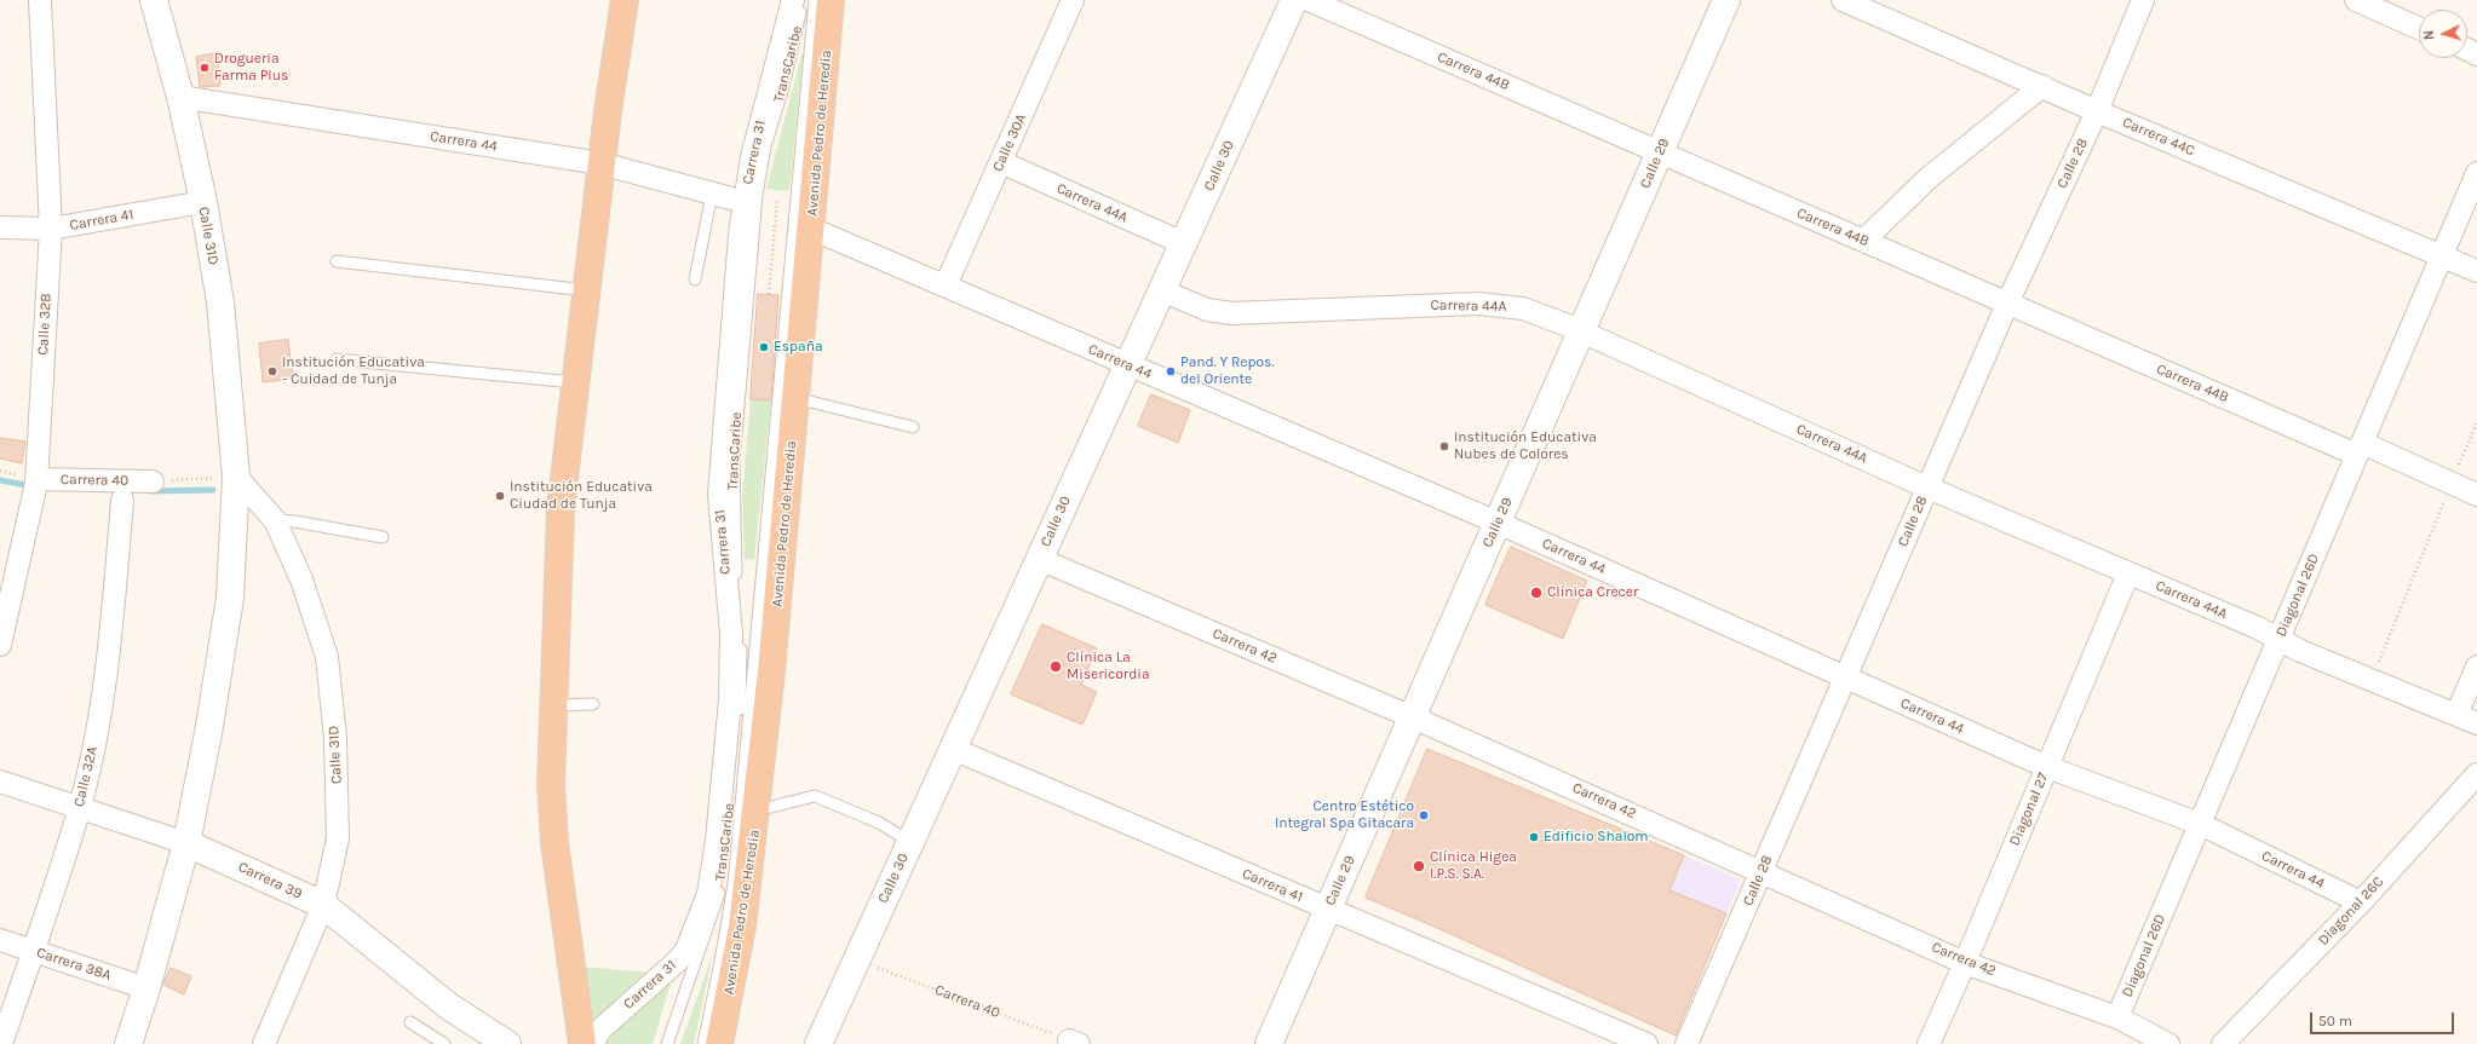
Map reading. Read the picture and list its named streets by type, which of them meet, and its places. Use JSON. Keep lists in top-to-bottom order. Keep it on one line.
{"streets":{"highway":["Avenida Pedro de Heredia"],"street":["Carrera 44B","Carrera 44C","Carrera 44","Calle 30A","Carrera 31","Calle 29","Calle 28","Calle 30","Carrera 44A","Carrera 41","Calle 31D","Calle 32B","Carrera 40","Diagonal 26D","Carrera 42","Calle 32A","Diagonal 27","Carrera 39","Diagonal 26C","Carrera 38A"],"lane":["TransCaribe"]},"crossings":[["Carrera 44B","Calle 29"],["Carrera 44B","Calle 28"],["Carrera 44B","Diagonal 26D"],["Avenida Pedro de Heredia","Carrera 44"],["Carrera 44C","Calle 28"],["Carrera 44C","Diagonal 26D"],["Carrera 44","Calle 30A"],["Carrera 44","Carrera 31"],["Carrera 44","Calle 29"],["Carrera 44","Calle 28"],["Carrera 44","Calle 30"],["Carrera 44","Calle 31D"],["Carrera 44","Diagonal 26D"],["Carrera 44","Diagonal 27"],["Carrera 44","Diagonal 26C"],["Calle 30A","Carrera 44A"],["Calle 29","Carrera 44A"],["Calle 29","Carrera 41"],["Calle 29","Carrera 42"],["Calle 28","Carrera 44A"],["Calle 28","Carrera 42"],["Calle 30","Carrera 44A"],["Calle 30","Carrera 41"],["Calle 30","Carrera 40"],["Calle 30","Carrera 42"],["Carrera 44A","Diagonal 26D"],["Carrera 44A","Diagonal 27"],["Carrera 41","Calle 31D"],["Carrera 41","Calle 32B"],["Calle 31D","Carrera 39"],["Calle 31D","Carrera 38A"],["Calle 32B","Carrera 40"],["Diagonal 26D","Carrera 42"],["Carrera 42","Diagonal 27"],["Calle 32A","Carrera 39"],["Calle 32A","Carrera 38A"]],"places":["Drogueria Farma Plus","España","Institución Educativa - Cuidad de Tunja","Pand. Y Repos. del Oriente","Institución Educativa Nubes de Colores","Institución Educativa Ciudad de Tunja","Clínica Crecer","Clínica La Misericordia","Centro Estético Integral Spa Gitacara","Edificio Shalom","Clínica Higea I.P.S. S.A."],"scale_bar":"50 m","north":"left"}
